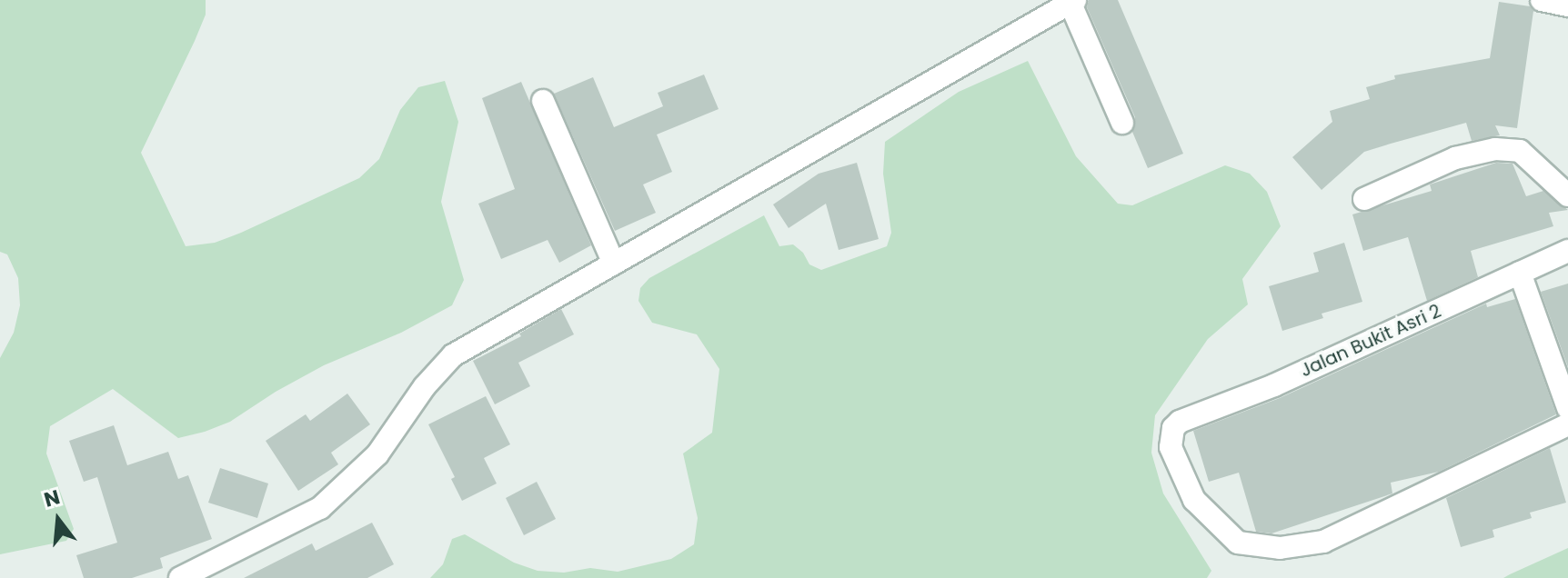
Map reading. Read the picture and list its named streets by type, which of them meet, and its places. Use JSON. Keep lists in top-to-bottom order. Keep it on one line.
{"streets":{"street":["Jalan Bukit Asri 2"]},"north":"top"}
